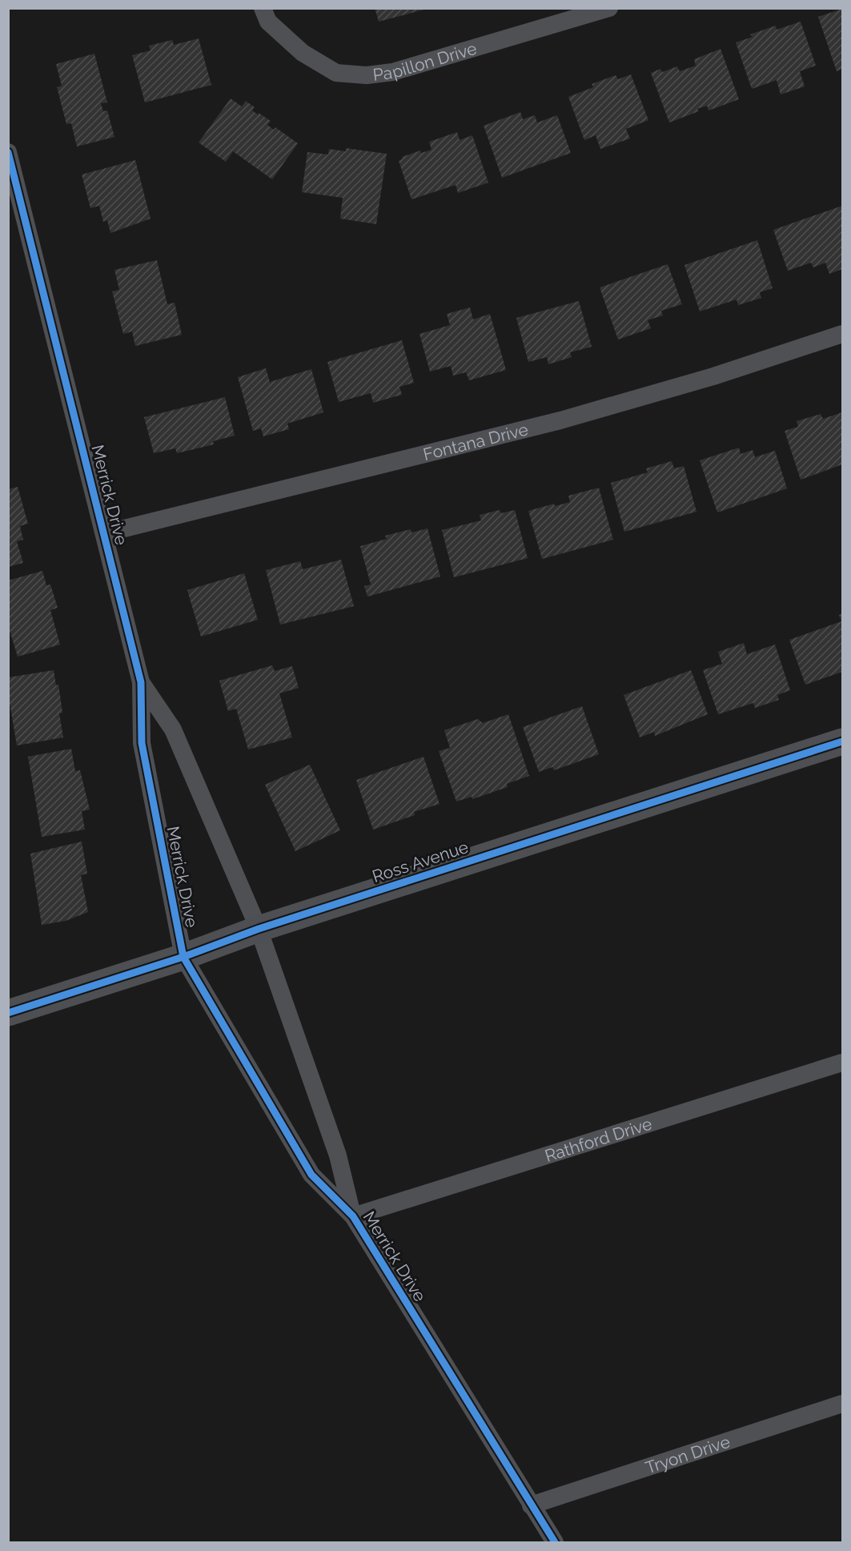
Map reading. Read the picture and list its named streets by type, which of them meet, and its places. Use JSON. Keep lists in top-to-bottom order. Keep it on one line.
{"streets":{"street":["Papillon Drive","Fontana Drive","Merrick Drive","Ross Avenue","Rathford Drive","Tryon Drive"]},"crossings":[["Fontana Drive","Merrick Drive"],["Merrick Drive","Ross Avenue"],["Merrick Drive","Rathford Drive"],["Merrick Drive","Tryon Drive"]]}
